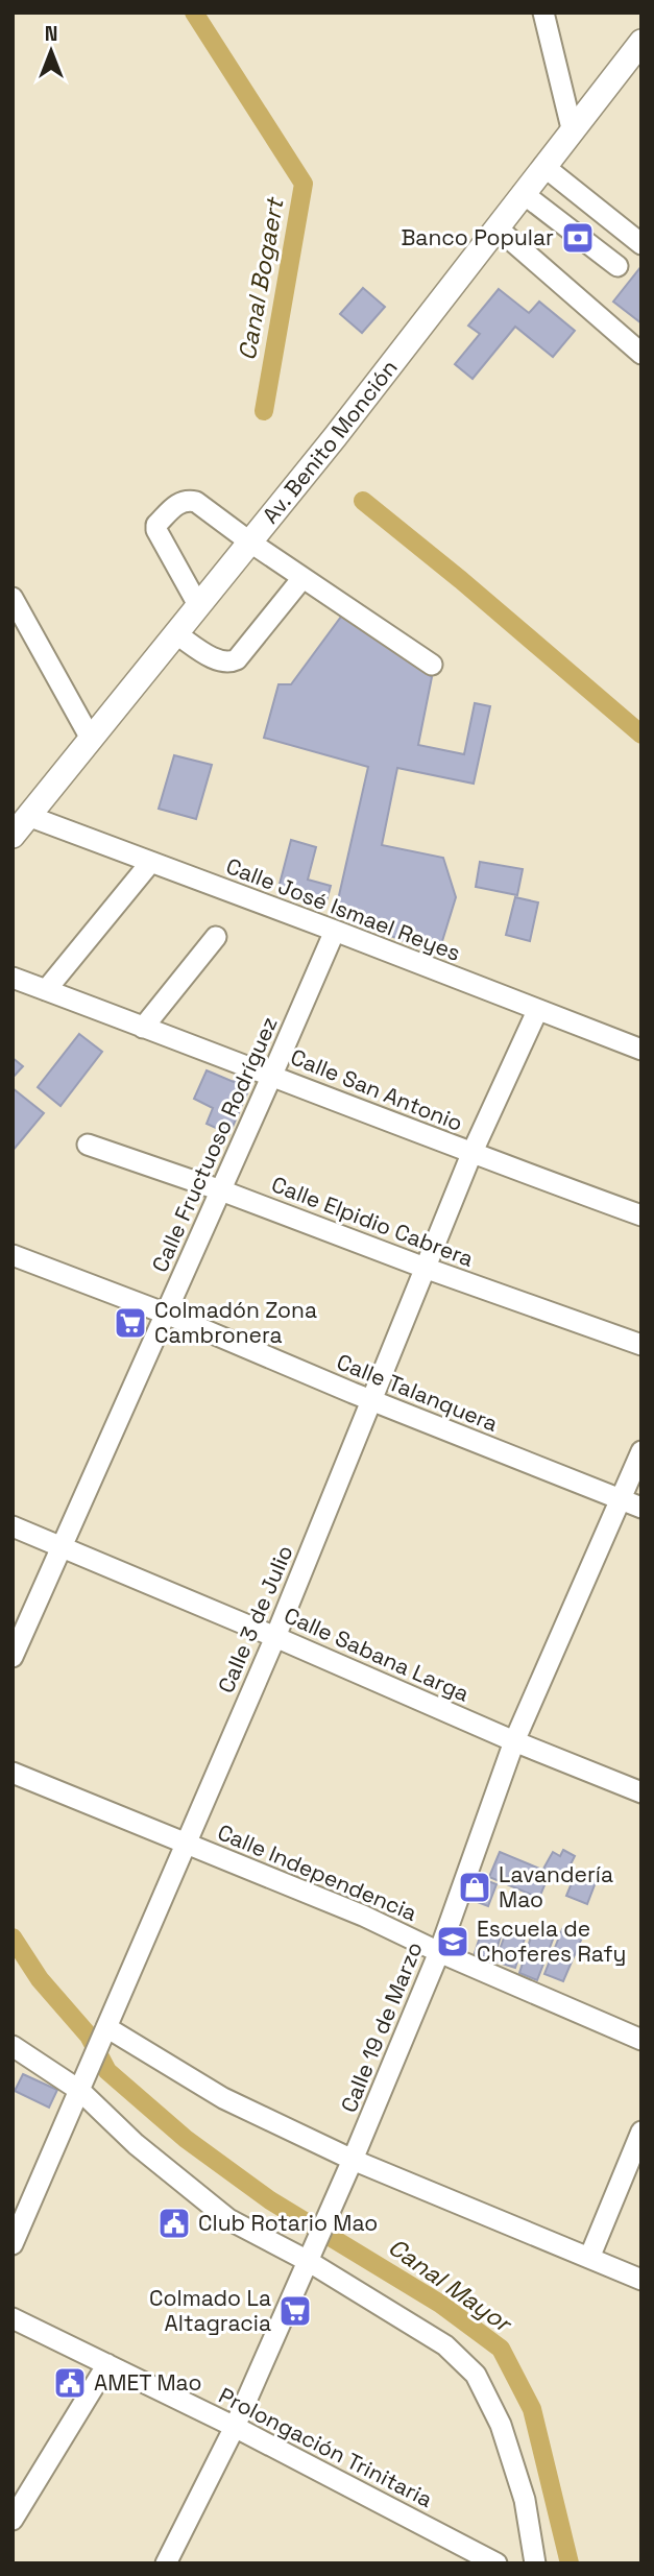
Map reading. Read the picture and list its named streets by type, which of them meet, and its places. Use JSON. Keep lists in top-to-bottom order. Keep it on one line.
{"streets":{"main road":["Av. Benito Monción"],"street":["Calle José Ismael Reyes","Calle San Antonio","Calle Fructuoso Rodríguez","Calle Elpidio Cabrera","Calle Talanquera","Calle 3 de Julio","Calle Sabana Larga","Calle Independencia","Calle 19 de Marzo","Prolongación Trinitaria"]},"crossings":[["Av. Benito Monción","Calle José Ismael Reyes"],["Calle José Ismael Reyes","Calle Fructuoso Rodríguez"],["Calle José Ismael Reyes","Calle 3 de Julio"],["Calle San Antonio","Calle Fructuoso Rodríguez"],["Calle San Antonio","Calle 3 de Julio"],["Calle Fructuoso Rodríguez","Calle Elpidio Cabrera"],["Calle Fructuoso Rodríguez","Calle Talanquera"],["Calle Fructuoso Rodríguez","Calle Sabana Larga"],["Calle Elpidio Cabrera","Calle 3 de Julio"],["Calle Talanquera","Calle 3 de Julio"],["Calle Talanquera","Calle 19 de Marzo"],["Calle 3 de Julio","Calle Sabana Larga"],["Calle 3 de Julio","Calle Independencia"],["Calle Sabana Larga","Calle 19 de Marzo"],["Calle Independencia","Calle 19 de Marzo"],["Calle 19 de Marzo","Prolongación Trinitaria"]],"water":["Canal Bogaert","Canal Mayor"],"places":{"bank":["Banco Popular"],"supermarket":["Colmadón Zona Cambronera","Colmado La Altagracia"],"shop":["Lavandería Mao"],"school or university":["Escuela de Choferes Rafy"],"public building":["Club Rotario Mao","AMET Mao"]},"north":"top"}
